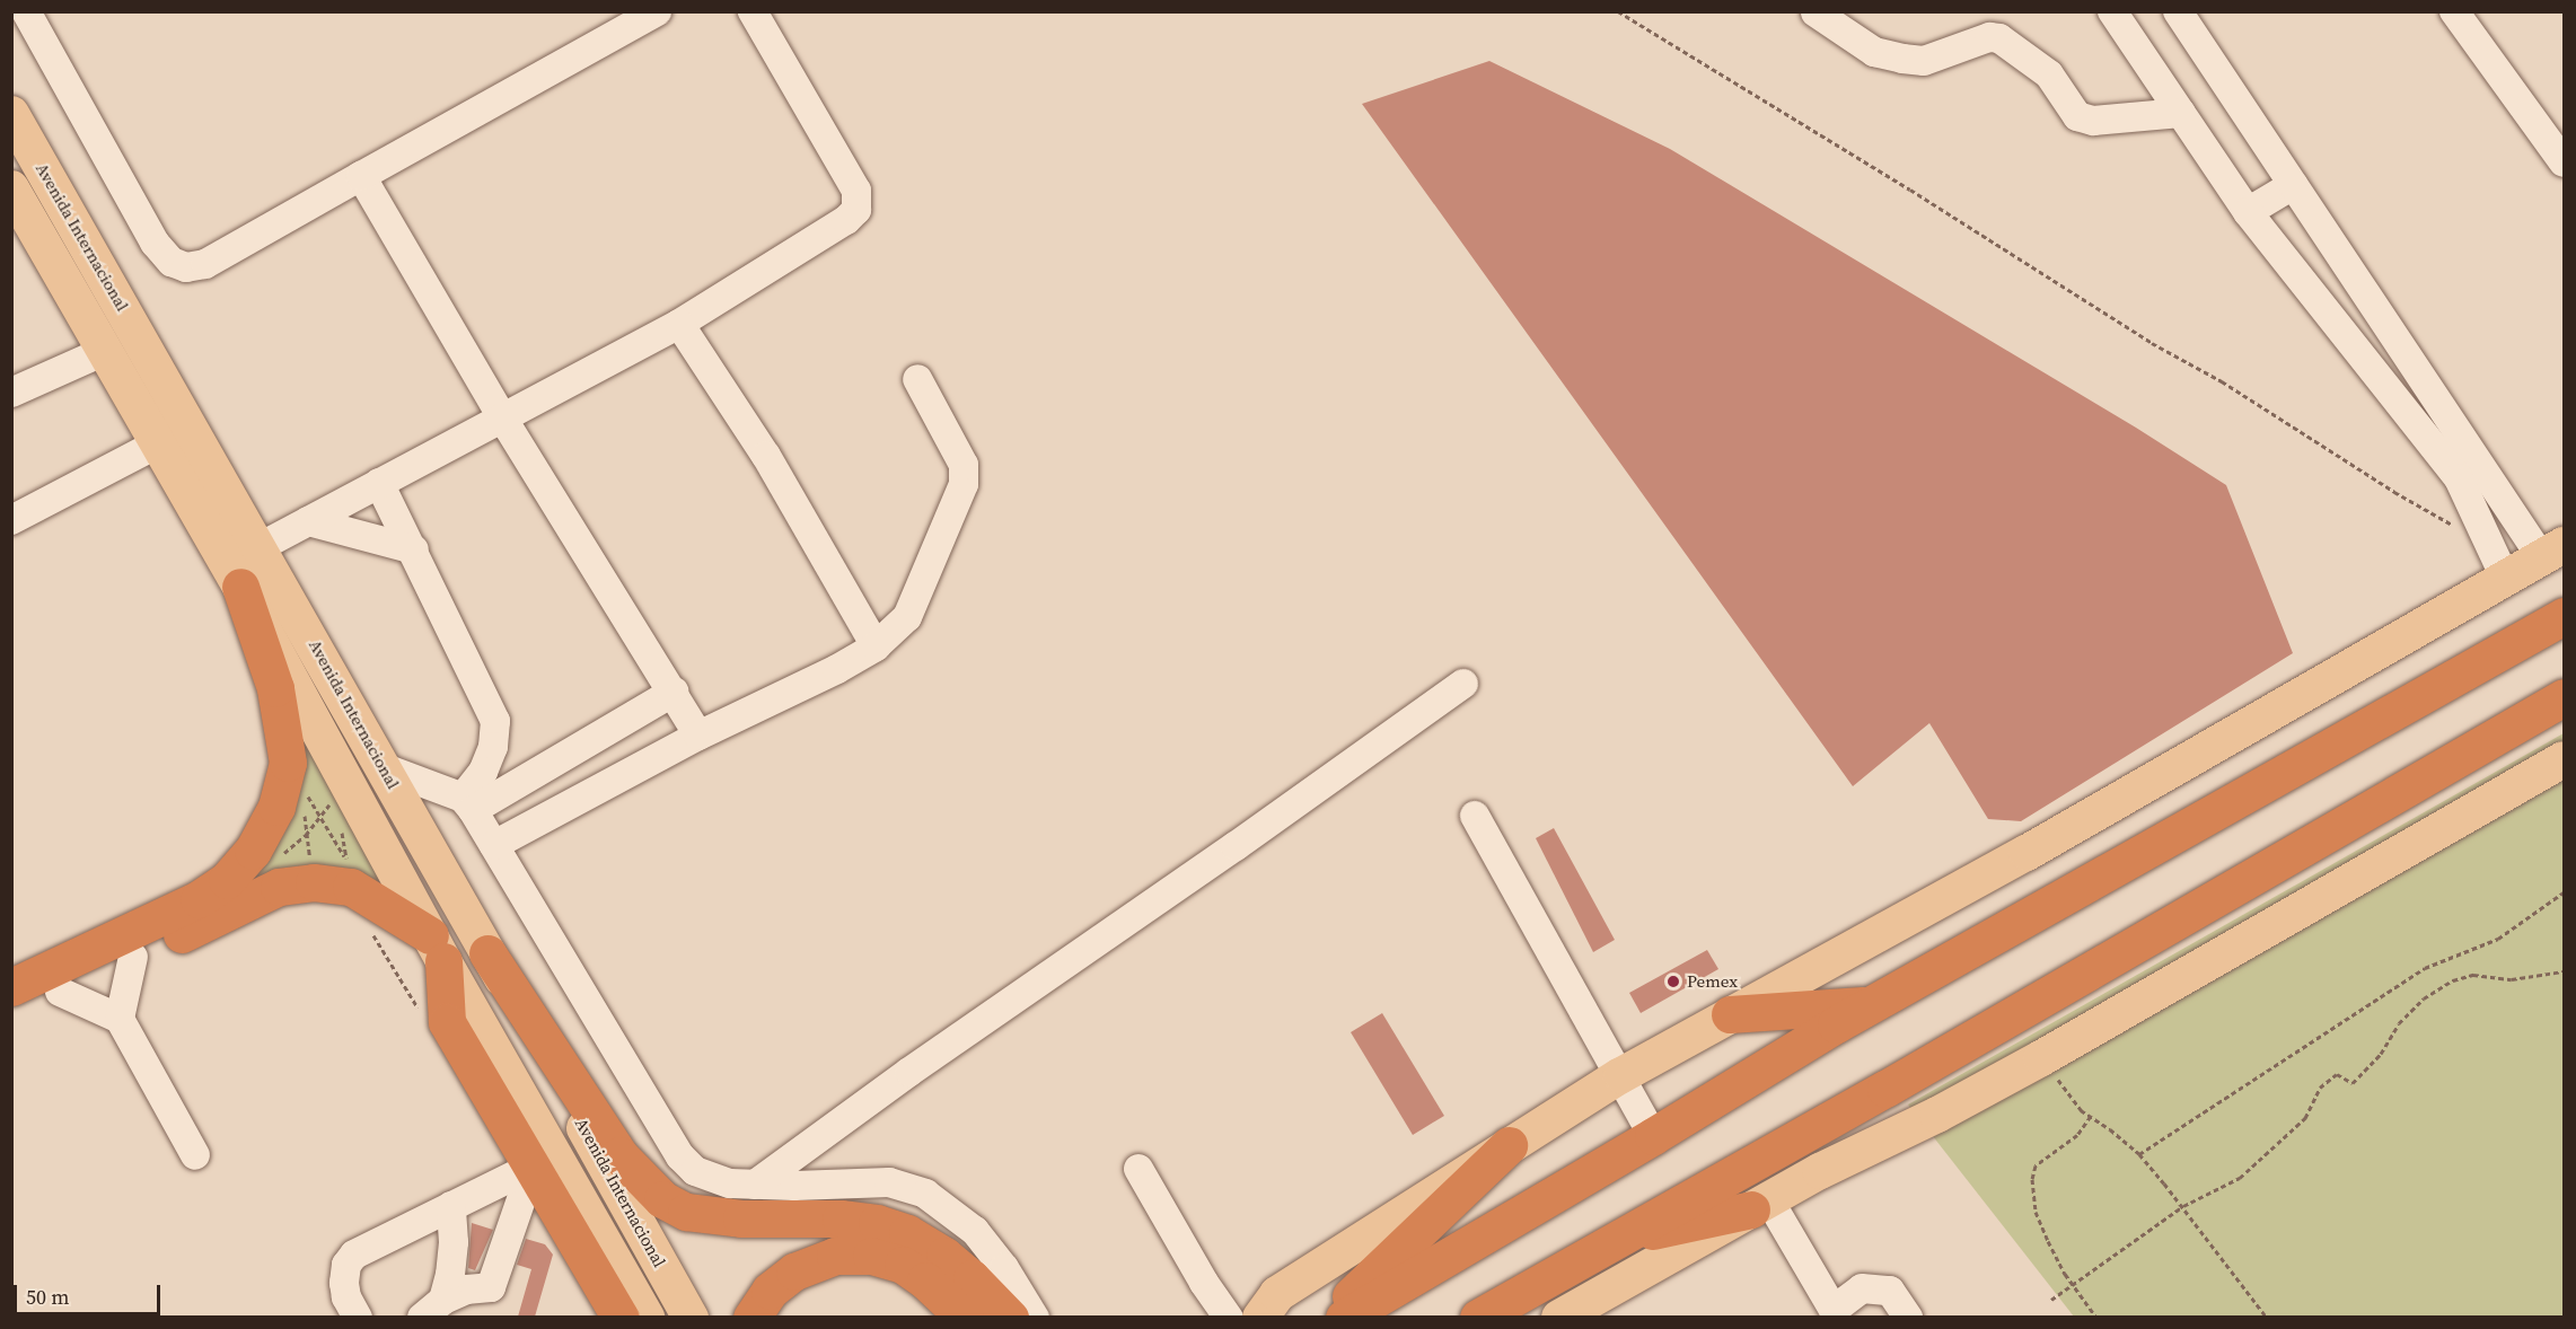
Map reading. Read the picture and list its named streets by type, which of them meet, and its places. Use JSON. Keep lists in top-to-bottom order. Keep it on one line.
{"streets":{"main road":["Avenida Internacional"]},"places":["Pemex"],"scale_bar":"50 m"}
